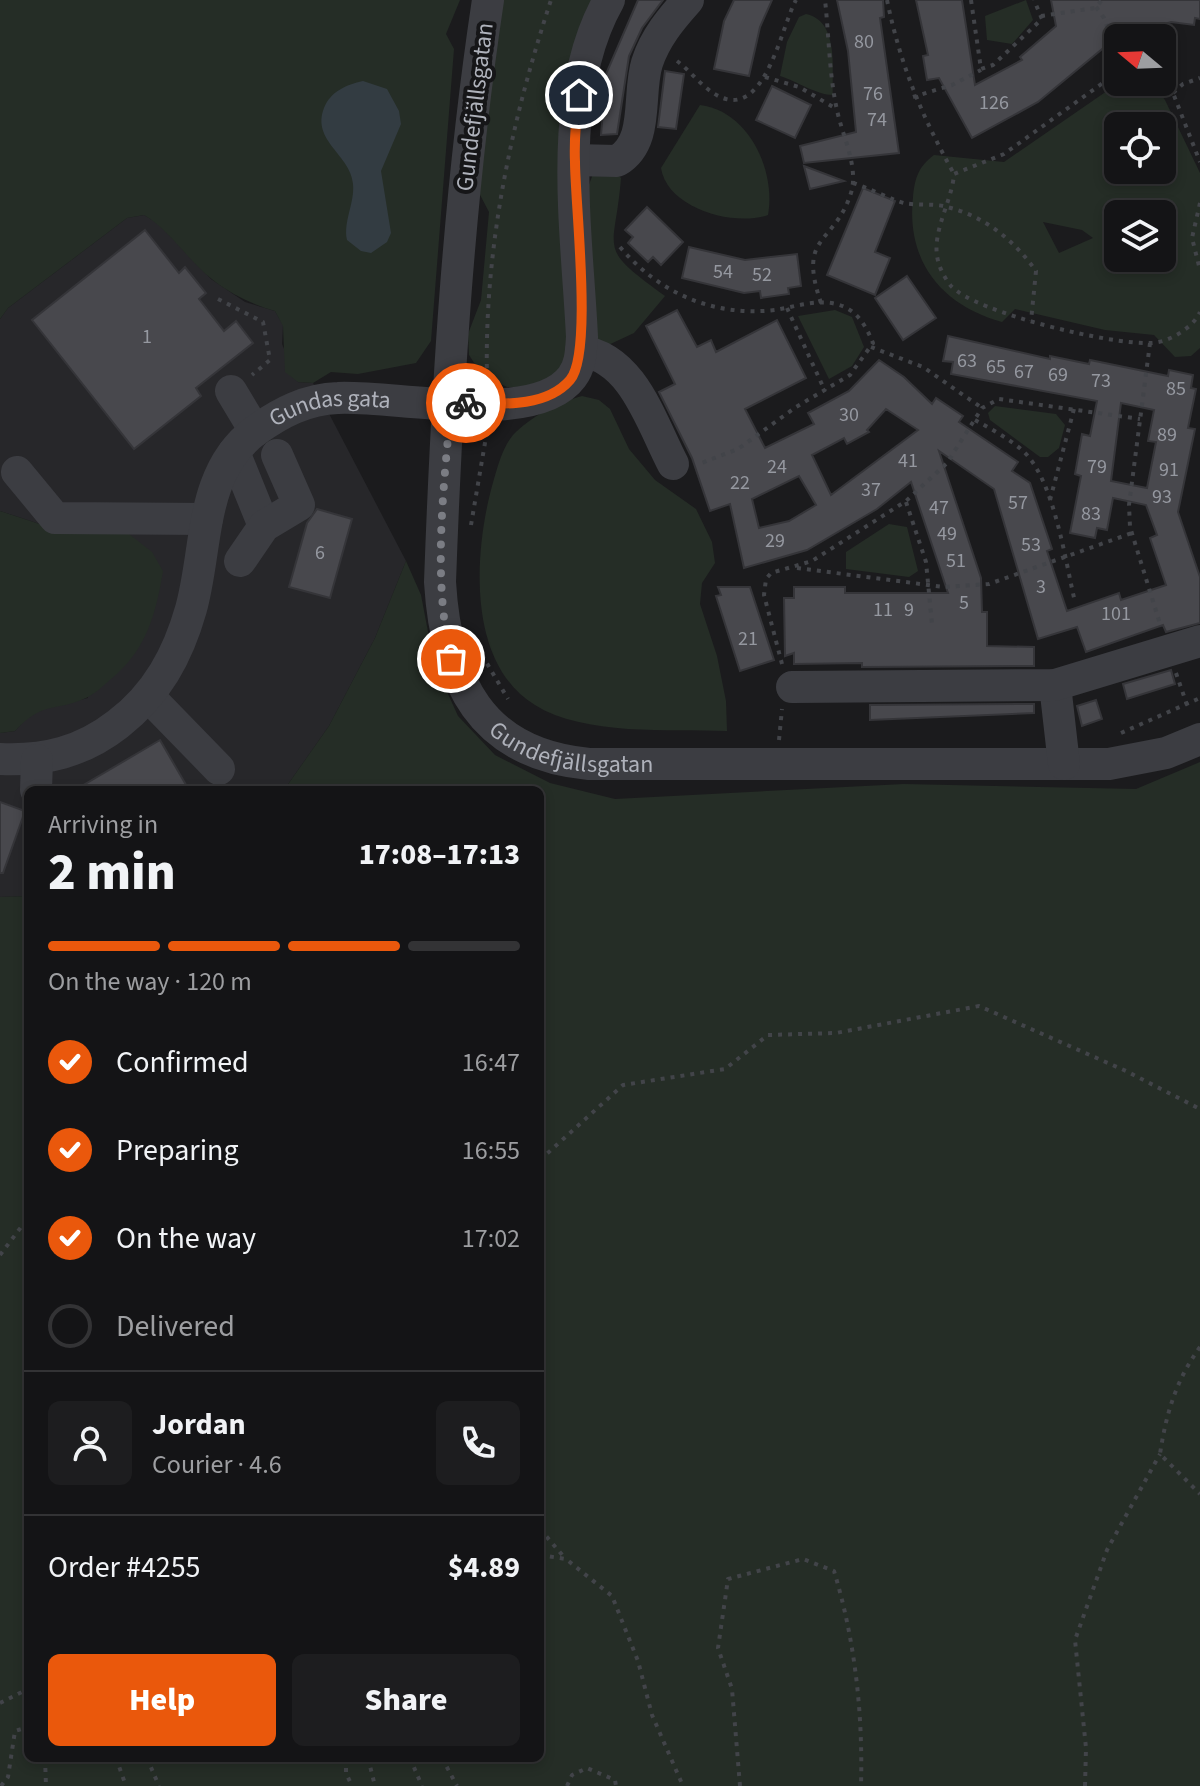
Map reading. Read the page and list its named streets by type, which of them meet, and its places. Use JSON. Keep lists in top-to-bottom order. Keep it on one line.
{"streets":{"street":["Gundefjällsgatan","Gundas gata"]},"crossings":[["Gundefjällsgatan","Gundas gata"]],"house_numbers":["80","76","126","74","54","52","1","63","65","67","69","73","85","30","89","41","24","79","91","22","37","93","57","47","83","49","29","53","6","51","3","5","11","9","101","21"],"north":"left","page":{"heading":["2 min","Arriving in","17:08–17:13"],"panel":["Jordan","Courier · 4.6","Order #4255","$4.89"],"bar":"On the way · 120 m","list":[["Confirmed","16:47"],["Preparing","16:55"],["On the way","17:02"],"Delivered"],"buttons":["Help","Share"]}}
